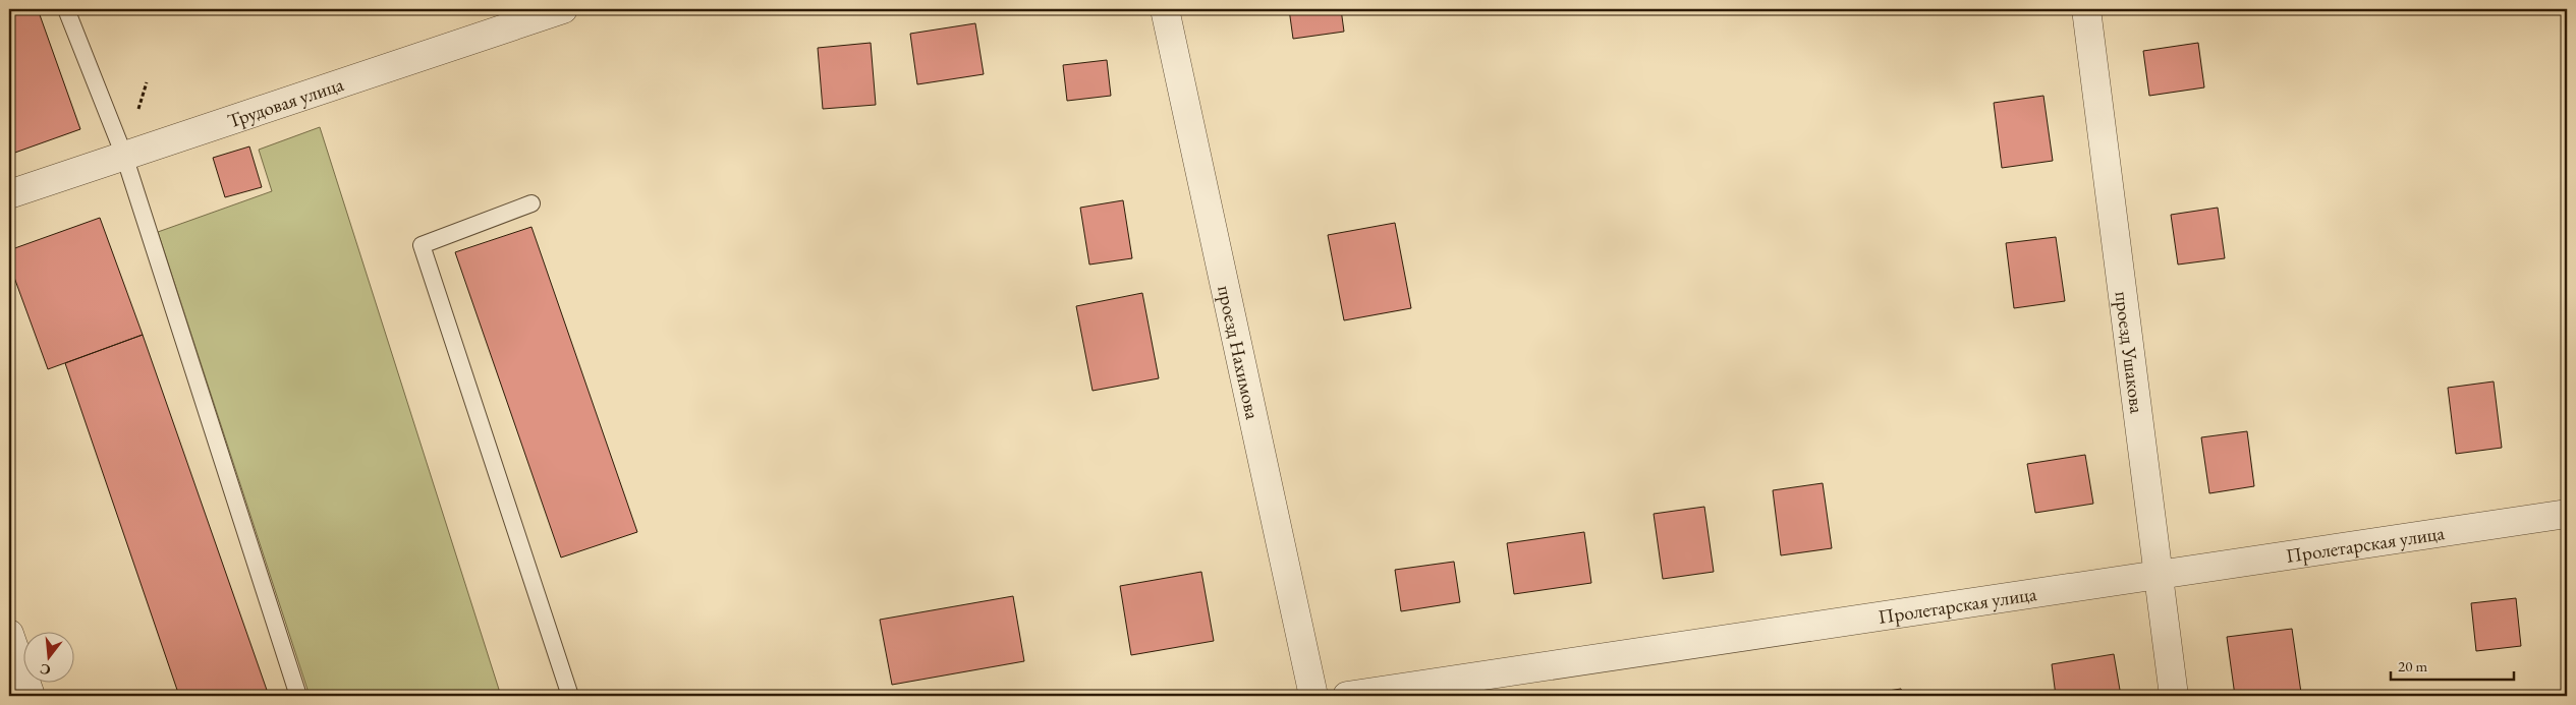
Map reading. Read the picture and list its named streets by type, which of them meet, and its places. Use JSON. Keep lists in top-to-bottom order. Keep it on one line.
{"streets":{"street":["Трудовая улица","проезд Нахимова","проезд Ушакова","Пролетарская улица"]},"crossings":[["проезд Ушакова","Пролетарская улица"]],"scale_bar":"20 m","north":"bottom"}
